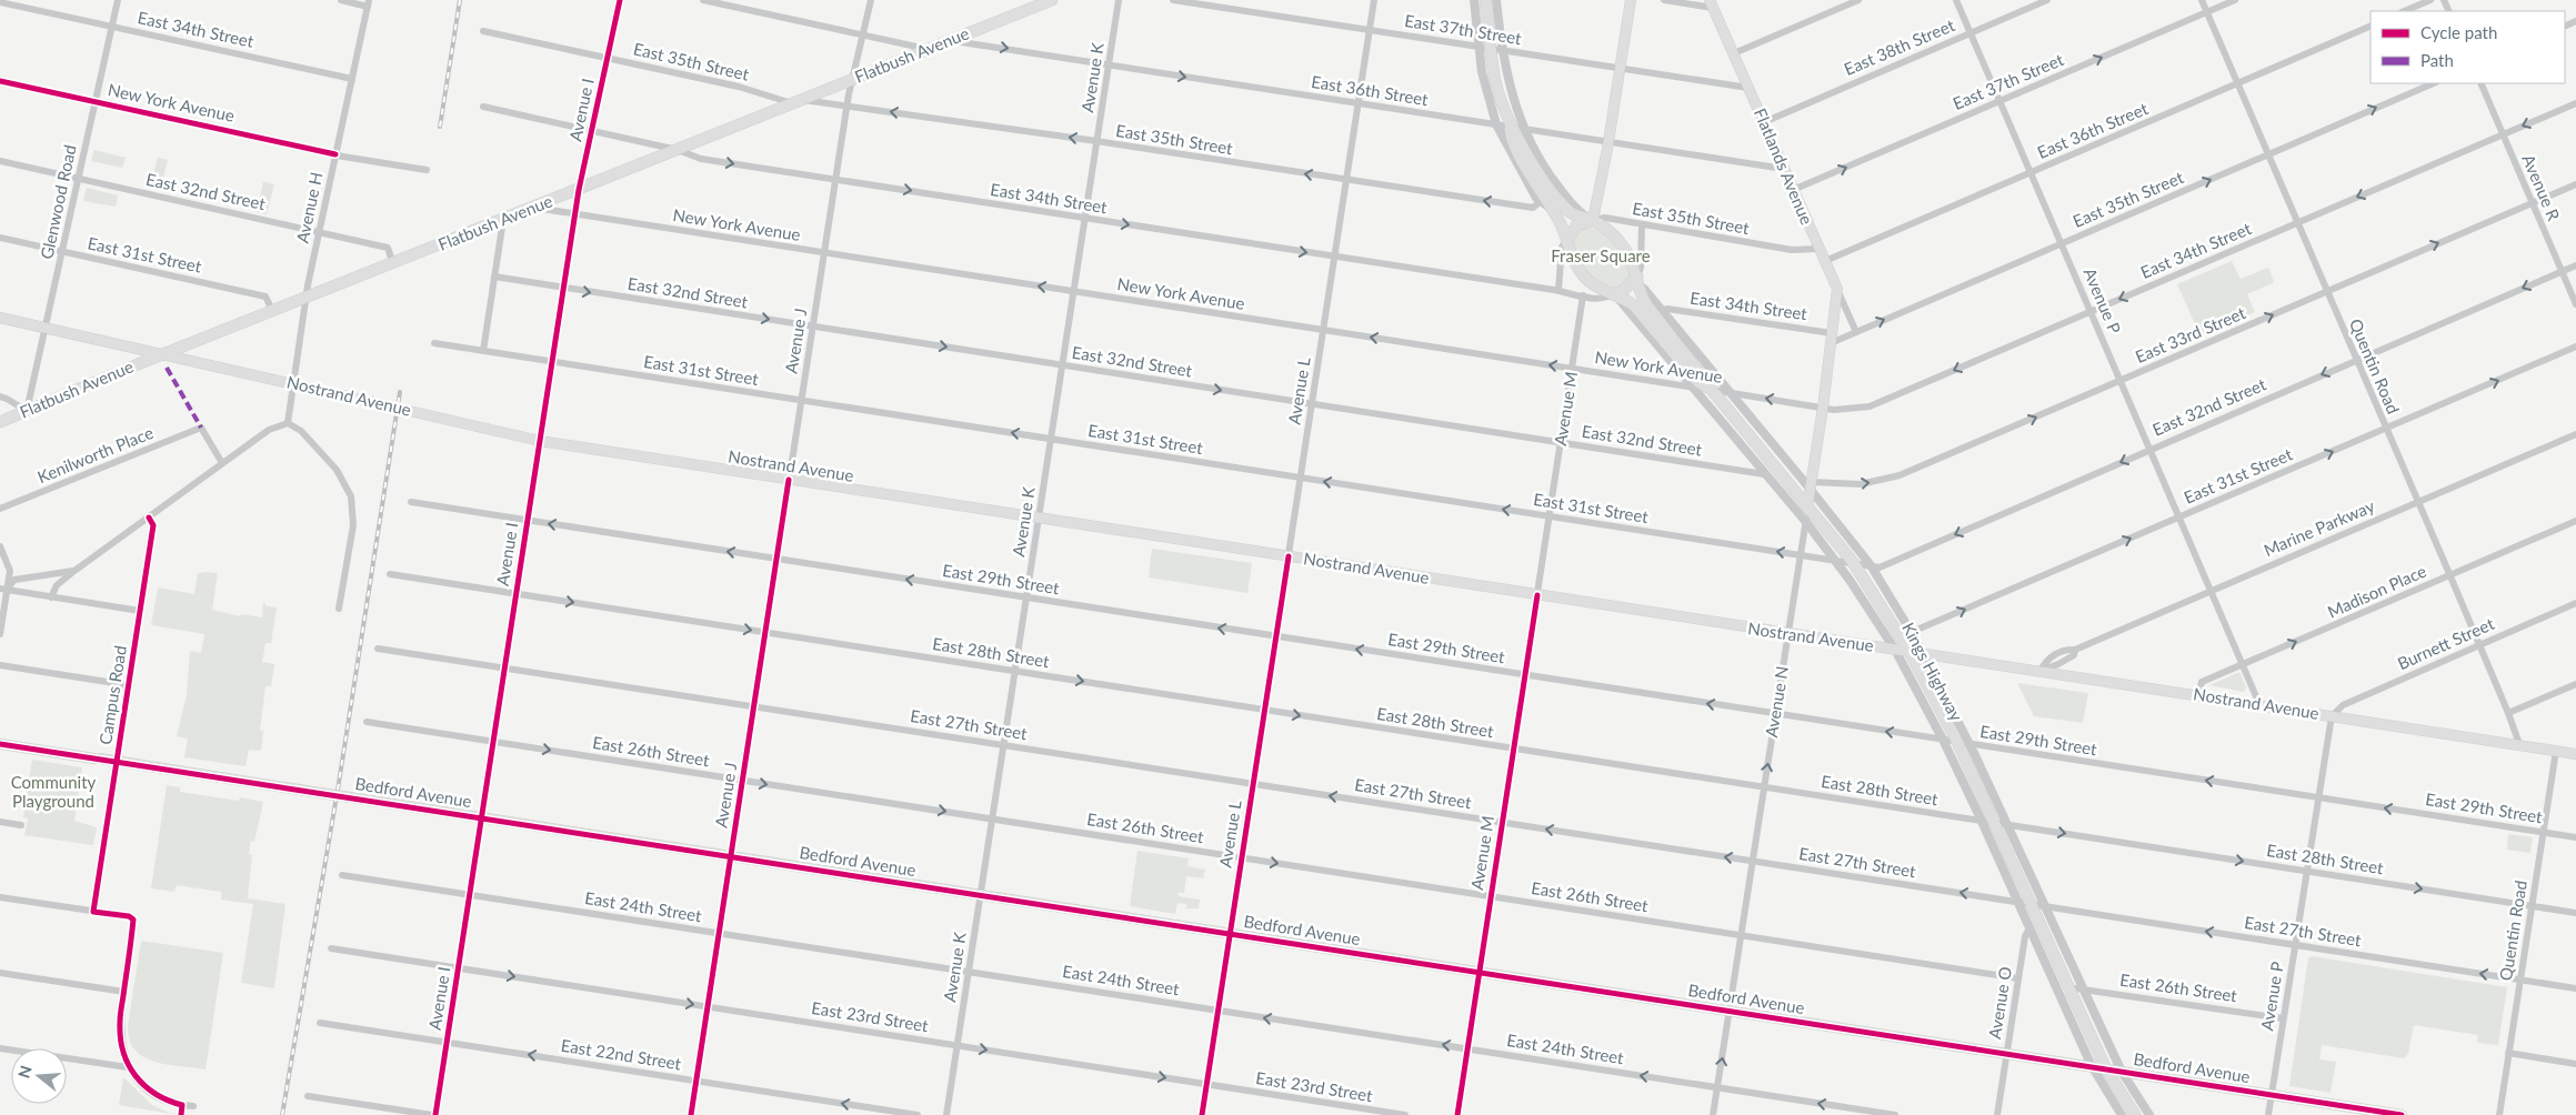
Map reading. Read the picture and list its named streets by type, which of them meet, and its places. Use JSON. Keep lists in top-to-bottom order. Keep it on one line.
{"streets":{"main road":["Flatbush Avenue","Flatlands Avenue","Nostrand Avenue","Kings Highway","Avenue N","Bedford Avenue"],"street":["East 34th Street","East 37th Street","East 38th Street","East 35th Street","Avenue K","East 36th Street","New York Avenue","Avenue I","Avenue R","East 32nd Street","Glenwood Road","Avenue H","East 31st Street","Avenue P","East 33rd Street","Avenue J","Quentin Road","Avenue L","Avenue M","Kenilworth Place","Marine Parkway","East 29th Street","Madison Place","Burnett Street","East 28th Street","Campus Road","East 27th Street","East 26th Street","East 24th Street","Avenue O","East 23rd Street","East 22nd Street"]},"crossings":[["East 34th Street","Flatbush Avenue"],["East 34th Street","East 35th Street"],["East 34th Street","Avenue K"],["East 34th Street","New York Avenue"],["East 34th Street","Avenue I"],["East 34th Street","Avenue R"],["East 34th Street","Glenwood Road"],["East 34th Street","Avenue H"],["East 34th Street","Avenue P"],["East 34th Street","Avenue J"],["East 34th Street","Quentin Road"],["East 34th Street","Avenue L"],["East 34th Street","Avenue M"],["East 34th Street","Kings Highway"],["East 34th Street","Avenue N"],["East 37th Street","Flatlands Avenue"],["East 37th Street","Avenue P"],["East 37th Street","Quentin Road"],["East 37th Street","Avenue L"],["East 37th Street","Kings Highway"],["East 38th Street","Flatlands Avenue"],["East 38th Street","Avenue P"],["Flatbush Avenue","East 35th Street"],["Flatbush Avenue","East 36th Street"],["Flatbush Avenue","New York Avenue"],["Flatbush Avenue","Avenue I"],["Flatbush Avenue","East 32nd Street"],["Flatbush Avenue","Glenwood Road"],["Flatbush Avenue","Avenue H"],["Flatbush Avenue","East 31st Street"],["Flatbush Avenue","Avenue J"],["Flatbush Avenue","Nostrand Avenue"],["East 35th Street","Avenue K"],["East 35th Street","Avenue I"],["East 35th Street","Flatlands Avenue"],["East 35th Street","Avenue P"],["East 35th Street","Avenue J"],["East 35th Street","Quentin Road"],["East 35th Street","Avenue L"],["East 35th Street","Kings Highway"],["East 35th Street","Avenue N"],["Avenue K","East 36th Street"],["Avenue K","New York Avenue"],["Avenue K","East 32nd Street"],["Avenue K","East 31st Street"],["Avenue K","Nostrand Avenue"],["Avenue K","East 29th Street"],["Avenue K","East 28th Street"],["Avenue K","East 27th Street"],["Avenue K","East 26th Street"],["Avenue K","Bedford Avenue"],["Avenue K","East 24th Street"],["Avenue K","East 23rd Street"],["East 36th Street","Flatlands Avenue"],["East 36th Street","Avenue P"],["East 36th Street","Quentin Road"],["East 36th Street","Avenue L"],["East 36th Street","Kings Highway"],["New York Avenue","Avenue I"],["New York Avenue","Glenwood Road"],["New York Avenue","Avenue H"],["New York Avenue","Avenue J"],["New York Avenue","Avenue L"],["New York Avenue","Avenue M"],["New York Avenue","Kings Highway"],["New York Avenue","Avenue N"],["Avenue I","East 32nd Street"],["Avenue I","East 31st Street"],["Avenue I","Nostrand Avenue"],["Avenue I","East 29th Street"],["Avenue I","East 28th Street"],["Avenue I","East 27th Street"],["Avenue I","East 26th Street"],["Avenue I","Bedford Avenue"],["Avenue I","East 24th Street"],["Avenue I","East 23rd Street"],["Avenue I","East 22nd Street"],["Flatlands Avenue","Avenue N"],["Avenue R","East 32nd Street"],["Avenue R","East 33rd Street"],["East 32nd Street","Glenwood Road"],["East 32nd Street","Avenue H"],["East 32nd Street","East 31st Street"],["East 32nd Street","Avenue P"],["East 32nd Street","Avenue J"],["East 32nd Street","Quentin Road"],["East 32nd Street","Avenue L"],["East 32nd Street","Avenue M"],["East 32nd Street","Kings Highway"],["Glenwood Road","East 31st Street"],["Glenwood Road","Nostrand Avenue"],["Avenue H","Nostrand Avenue"],["East 31st Street","Avenue P"],["East 31st Street","Avenue J"],["East 31st Street","Quentin Road"],["East 31st Street","Avenue L"],["East 31st Street","Avenue M"],["East 31st Street","Kings Highway"],["East 31st Street","Avenue N"],["Avenue P","East 33rd Street"],["Avenue P","Nostrand Avenue"],["Avenue P","Marine Parkway"],["Avenue P","East 29th Street"],["Avenue P","Madison Place"],["Avenue P","Burnett Street"],["Avenue P","East 28th Street"],["Avenue P","East 27th Street"],["Avenue P","East 26th Street"],["Avenue P","Bedford Avenue"],["East 33rd Street","Quentin Road"],["East 33rd Street","Kings Highway"],["East 33rd Street","Avenue N"],["Avenue J","Nostrand Avenue"],["Avenue J","East 29th Street"],["Avenue J","East 28th Street"],["Avenue J","East 27th Street"],["Avenue J","East 26th Street"],["Avenue J","Bedford Avenue"],["Avenue J","East 24th Street"],["Avenue J","East 23rd Street"],["Avenue J","East 22nd Street"],["Quentin Road","Nostrand Avenue"],["Quentin Road","Marine Parkway"],["Quentin Road","East 29th Street"],["Quentin Road","Madison Place"],["Quentin Road","Burnett Street"],["Quentin Road","East 28th Street"],["Quentin Road","East 27th Street"],["Avenue L","Nostrand Avenue"],["Avenue L","East 29th Street"],["Avenue L","East 28th Street"],["Avenue L","East 27th Street"],["Avenue L","East 26th Street"],["Avenue L","Bedford Avenue"],["Avenue L","East 24th Street"],["Avenue L","East 23rd Street"],["Nostrand Avenue","Avenue M"],["Nostrand Avenue","Marine Parkway"],["Nostrand Avenue","Madison Place"],["Nostrand Avenue","Burnett Street"],["Nostrand Avenue","Kings Highway"],["Nostrand Avenue","Avenue N"],["Avenue M","East 29th Street"],["Avenue M","East 28th Street"],["Avenue M","East 27th Street"],["Avenue M","East 26th Street"],["Avenue M","Bedford Avenue"],["Avenue M","East 24th Street"],["East 29th Street","Kings Highway"],["East 29th Street","Avenue N"],["East 28th Street","Kings Highway"],["East 28th Street","Avenue N"],["Kings Highway","Avenue N"],["Kings Highway","East 27th Street"],["Kings Highway","East 26th Street"],["Kings Highway","Bedford Avenue"],["Kings Highway","Avenue O"],["Campus Road","Bedford Avenue"],["Avenue N","East 27th Street"],["Avenue N","East 26th Street"],["Avenue N","Bedford Avenue"],["Avenue N","East 24th Street"],["East 26th Street","Avenue O"],["Bedford Avenue","Avenue O"]],"one_way":["East 37th Street","East 33rd Street","East 29th Street","Madison Place","East 28th Street","East 27th Street","East 26th Street","East 24th Street","East 23rd Street","East 22nd Street"],"parks":["Fraser Square","Community Playground"],"legend":["Cycle path","Path"],"north":"left"}
